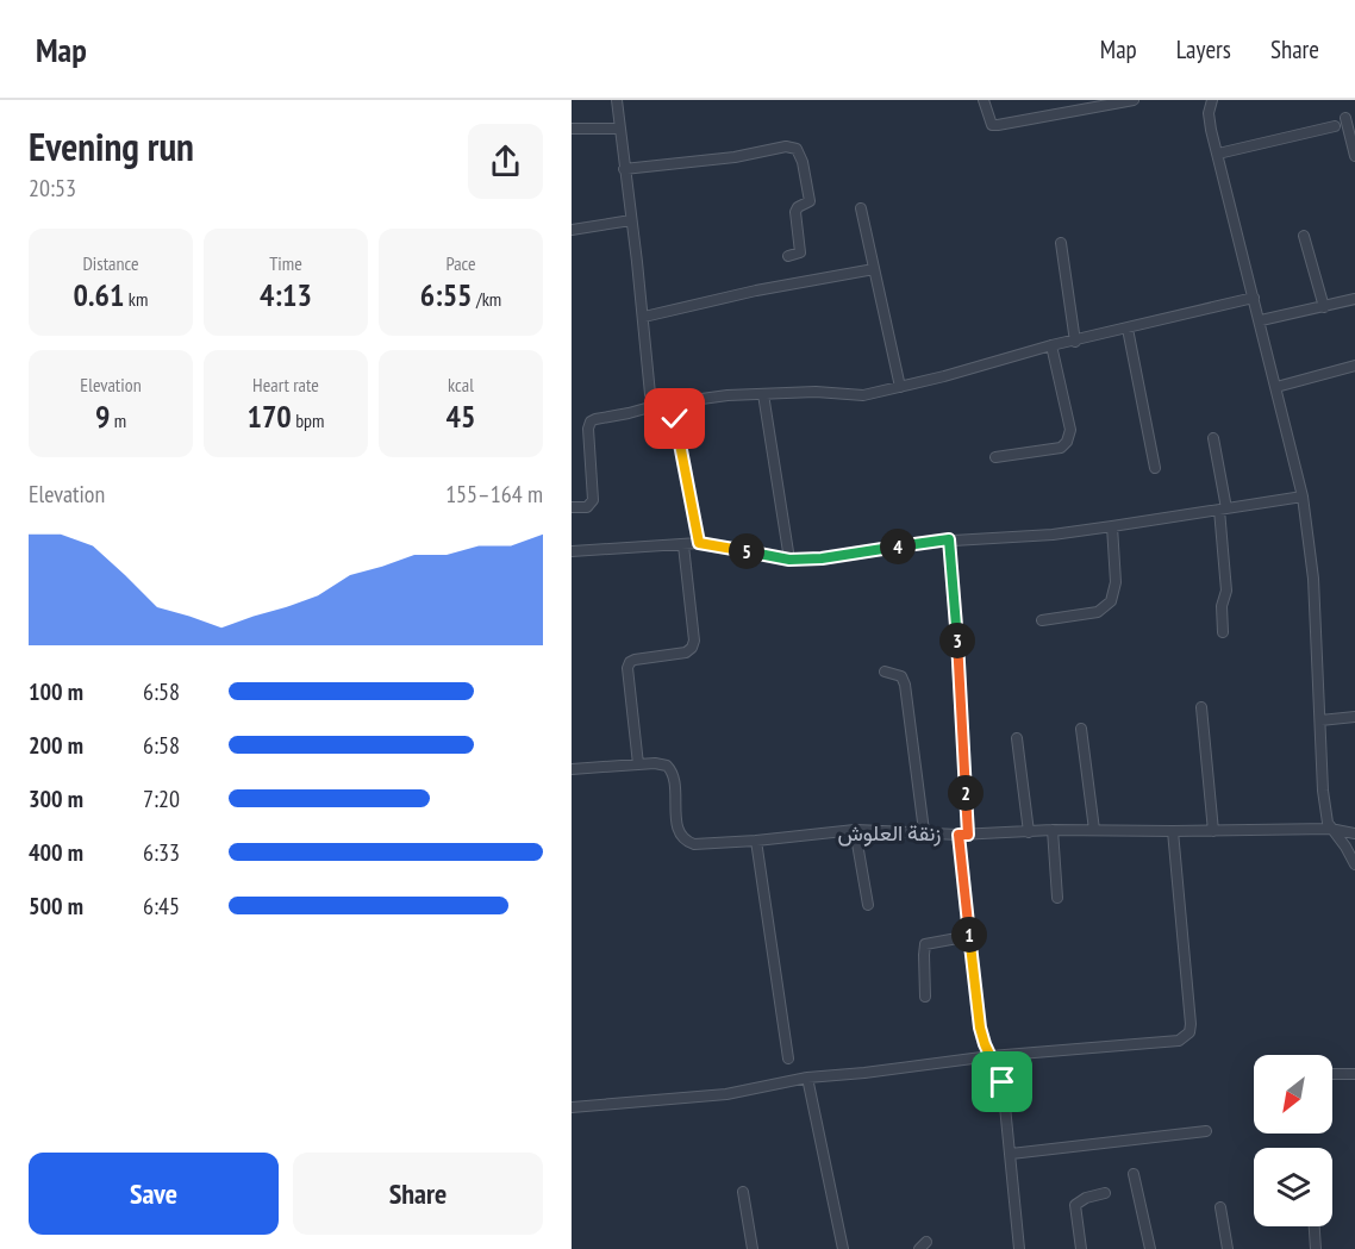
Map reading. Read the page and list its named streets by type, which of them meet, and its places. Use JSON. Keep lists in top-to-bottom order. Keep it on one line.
{"streets":{"street":["زنقة العلوش"]},"north":"bottom left","page":{"header":"Map","nav":["Map","Layers","Share"],"heading":["Evening run","20:53"],"stats":[["Distance","0.61 km"],["Time","4:13"],["Pace","6:55 /km"],["Elevation","9 m"],["Heart rate","170 bpm"],["kcal","45"]],"chart":["Elevation","155–164 m"],"pins":["4","5","3","2","1"],"list":[{"name":"100 m","note":"6:58"},{"name":"200 m","note":"6:58"},{"name":"300 m","note":"7:20"},{"name":"400 m","note":"6:33"},{"name":"500 m","note":"6:45"}],"buttons":["Save","Share"]}}
